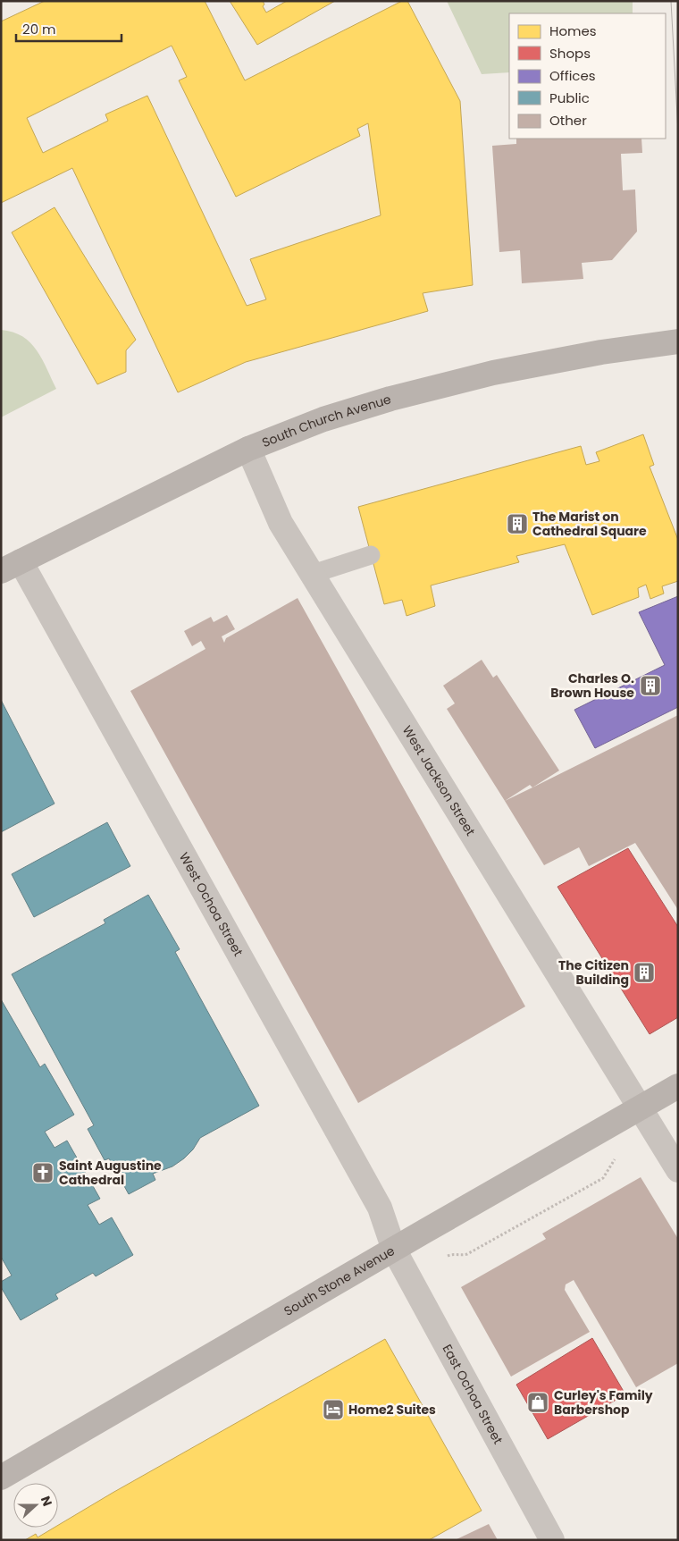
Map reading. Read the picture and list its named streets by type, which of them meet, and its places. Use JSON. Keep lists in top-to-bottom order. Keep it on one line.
{"streets":{"street":["South Church Avenue","West Jackson Street","West Ochoa Street","South Stone Avenue","East Ochoa Street"]},"crossings":[["South Church Avenue","West Jackson Street"],["South Church Avenue","West Ochoa Street"],["West Jackson Street","South Stone Avenue"],["West Ochoa Street","South Stone Avenue"],["West Ochoa Street","East Ochoa Street"],["South Stone Avenue","East Ochoa Street"]],"places":{"building":["The Marist on Cathedral Square","Charles O. Brown House","The Citizen Building"],"church":["Saint Augustine Cathedral"],"shop":["Curley's Family Barbershop"],"hotel":["Home2 Suites"]},"legend":["Homes","Shops","Offices","Public","Other"],"scale_bar":"20 m","north":"right"}
